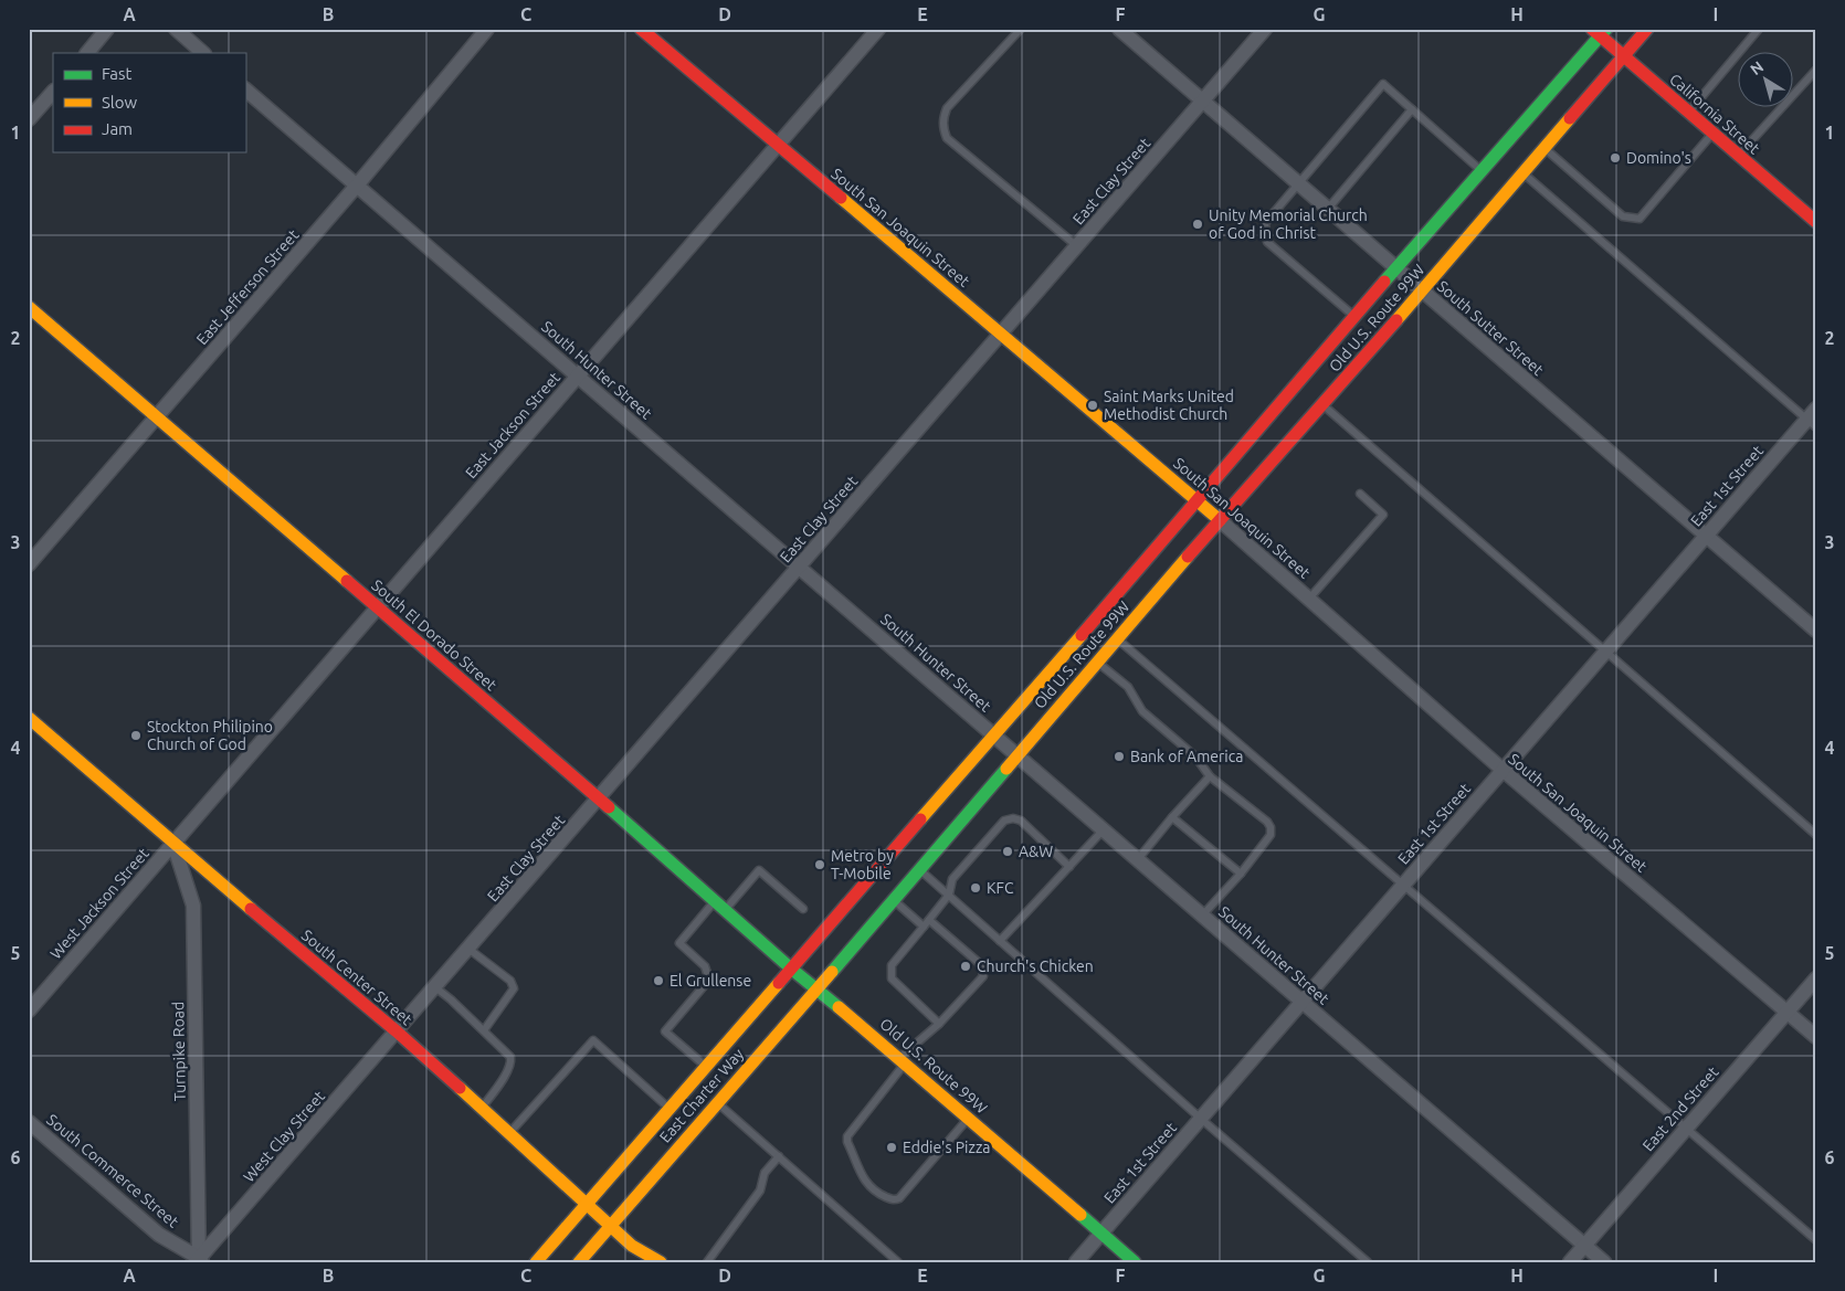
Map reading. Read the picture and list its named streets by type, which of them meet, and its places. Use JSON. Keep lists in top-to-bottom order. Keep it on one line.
{"streets":{"main road":["California Street","South San Joaquin Street","Old U.S. Route 99W","South El Dorado Street","South Center Street","East Charter Way"],"street":["East Clay Street","East Jefferson Street","South Sutter Street","South Hunter Street","East Jackson Street","East 1st Street","West Jackson Street","Turnpike Road","East 2nd Street","West Clay Street","South Commerce Street"]},"crossings":[["California Street","Old U.S. Route 99W"],["East Clay Street","South San Joaquin Street"],["East Clay Street","South Sutter Street"],["East Clay Street","South Hunter Street"],["East Clay Street","South El Dorado Street"],["East Clay Street","South Center Street"],["East Clay Street","West Clay Street"],["South San Joaquin Street","Old U.S. Route 99W"],["South San Joaquin Street","East Jackson Street"],["South San Joaquin Street","East 1st Street"],["South San Joaquin Street","East 2nd Street"],["East Jefferson Street","South Hunter Street"],["East Jefferson Street","South El Dorado Street"],["Old U.S. Route 99W","South Sutter Street"],["Old U.S. Route 99W","South Hunter Street"],["Old U.S. Route 99W","East 1st Street"],["Old U.S. Route 99W","South El Dorado Street"],["Old U.S. Route 99W","East Charter Way"],["South Sutter Street","East 1st Street"],["South Hunter Street","East Jackson Street"],["South Hunter Street","East 1st Street"],["South Hunter Street","East 2nd Street"],["East Jackson Street","South El Dorado Street"],["East Jackson Street","West Jackson Street"],["East Jackson Street","South Center Street"],["East Jackson Street","Turnpike Road"],["South El Dorado Street","East Charter Way"],["West Jackson Street","South Center Street"],["West Jackson Street","Turnpike Road"],["South Center Street","Turnpike Road"],["South Center Street","East Charter Way"],["South Center Street","West Clay Street"],["Turnpike Road","West Clay Street"],["Turnpike Road","South Commerce Street"],["West Clay Street","South Commerce Street"]],"places":["Domino's","Unity Memorial Church of God in Christ","Saint Marks United Methodist Church","Stockton Philipino Church of God","Bank of America","A&W","Metro by T-Mobile","KFC","Church's Chicken","El Grullense","Eddie's Pizza"],"legend":["Fast","Slow","Jam"],"north":"top left","grid":{"columns":["A","B","C","D","E","F","G","H","I"],"rows":["1","2","3","4","5","6"]}}
